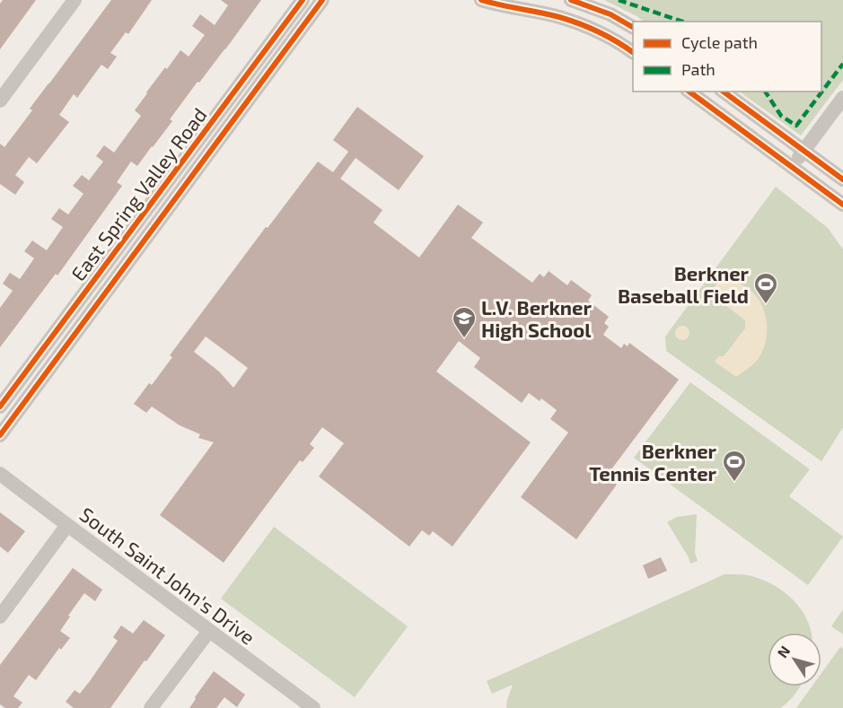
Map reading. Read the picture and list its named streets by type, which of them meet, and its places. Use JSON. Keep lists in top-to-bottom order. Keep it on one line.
{"streets":{"street":["East Spring Valley Road","South Saint John's Drive"]},"places":{"sports":["Berkner Baseball Field","Berkner Tennis Center"],"school or university":["L.V. Berkner High School"]},"legend":["Cycle path","Path"],"north":"top left"}
